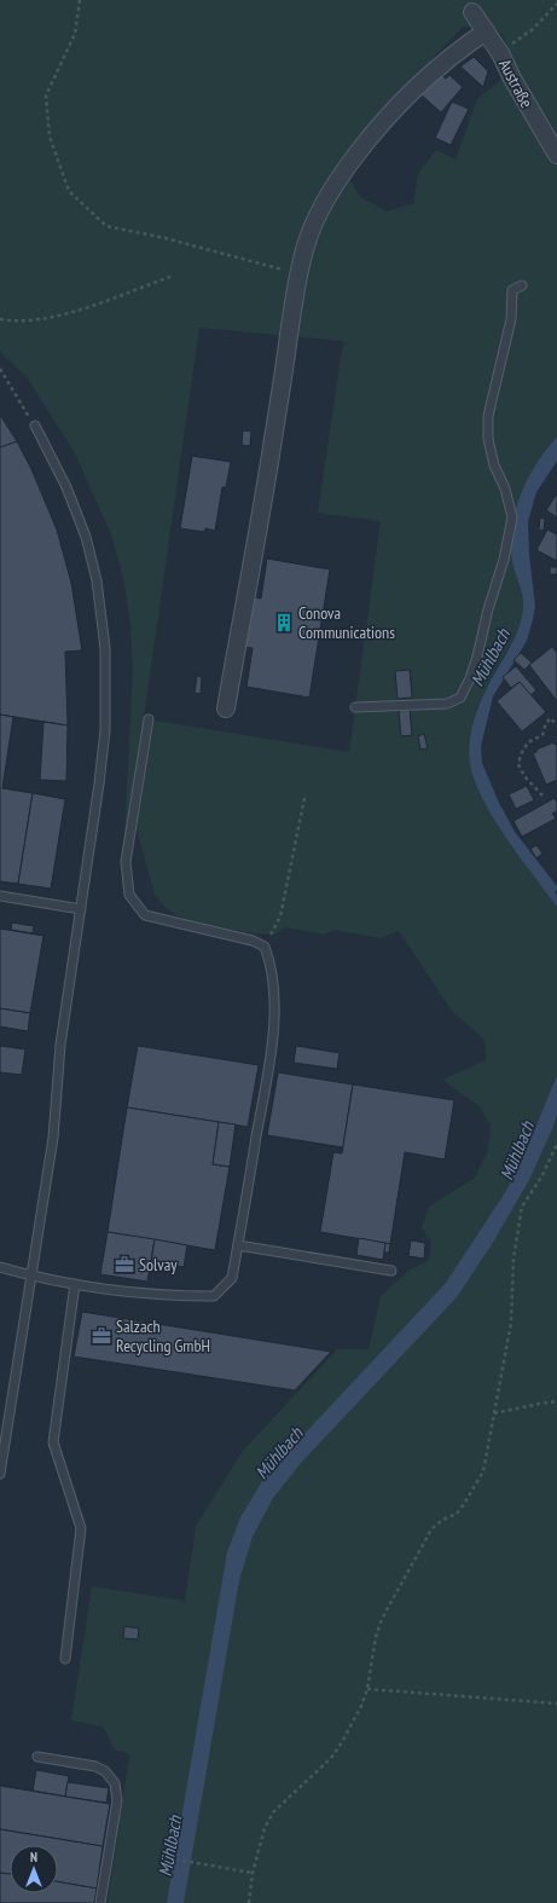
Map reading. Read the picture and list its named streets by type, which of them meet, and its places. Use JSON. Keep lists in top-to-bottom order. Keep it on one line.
{"streets":{"street":["Austraße"]},"water":["Mühlbach"],"places":{"building":["Conova Communications"],"office":["Solvay","Salzach Recycling GmbH"]},"north":"top"}
